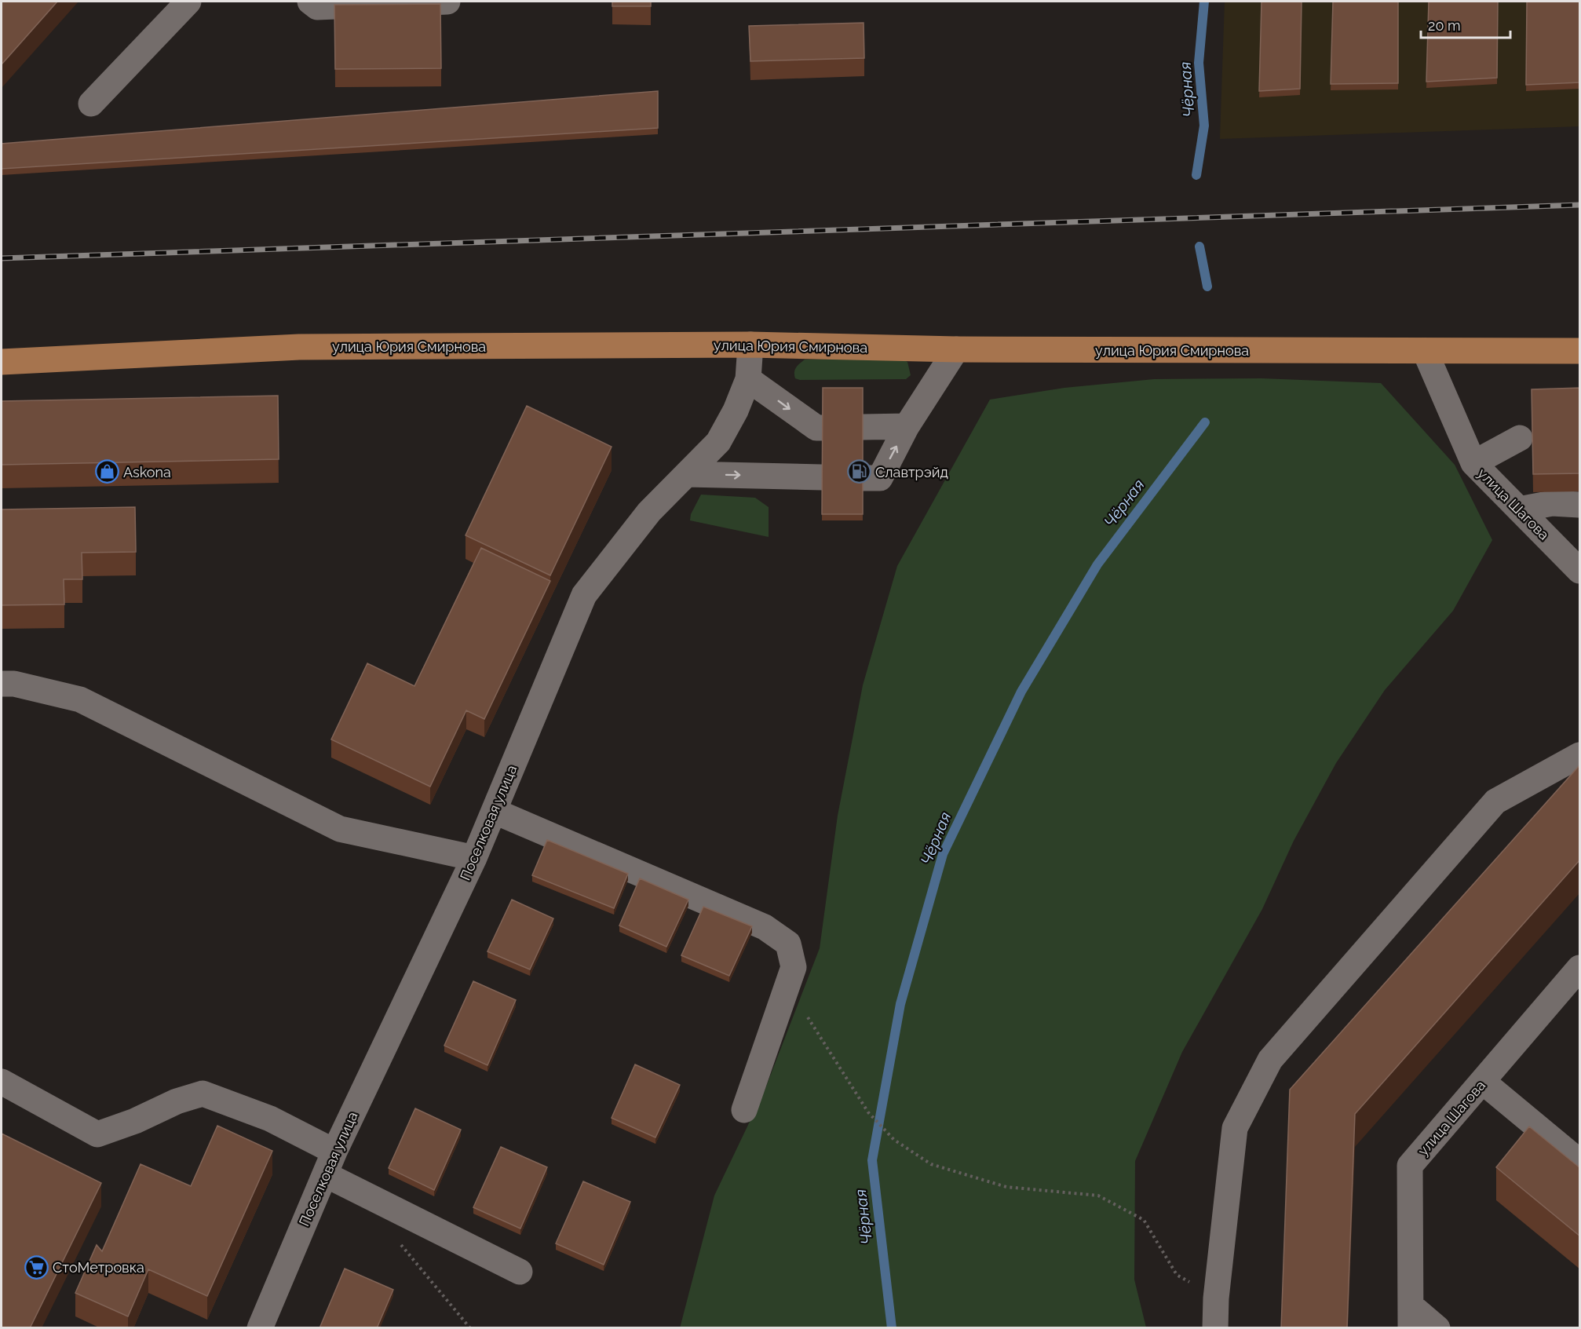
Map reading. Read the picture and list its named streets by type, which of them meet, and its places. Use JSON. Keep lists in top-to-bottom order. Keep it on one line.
{"streets":{"main road":["улица Юрия Смирнова"],"street":["улица Шагова","Поселковая улица"]},"crossings":[["улица Юрия Смирнова","улица Шагова"],["улица Юрия Смирнова","Поселковая улица"]],"water":["Чёрная"],"places":{"shop":["Askona"],"fuel station":["Славтрэйд"],"supermarket":["СтоМетровка"]},"scale_bar":"20 m"}
